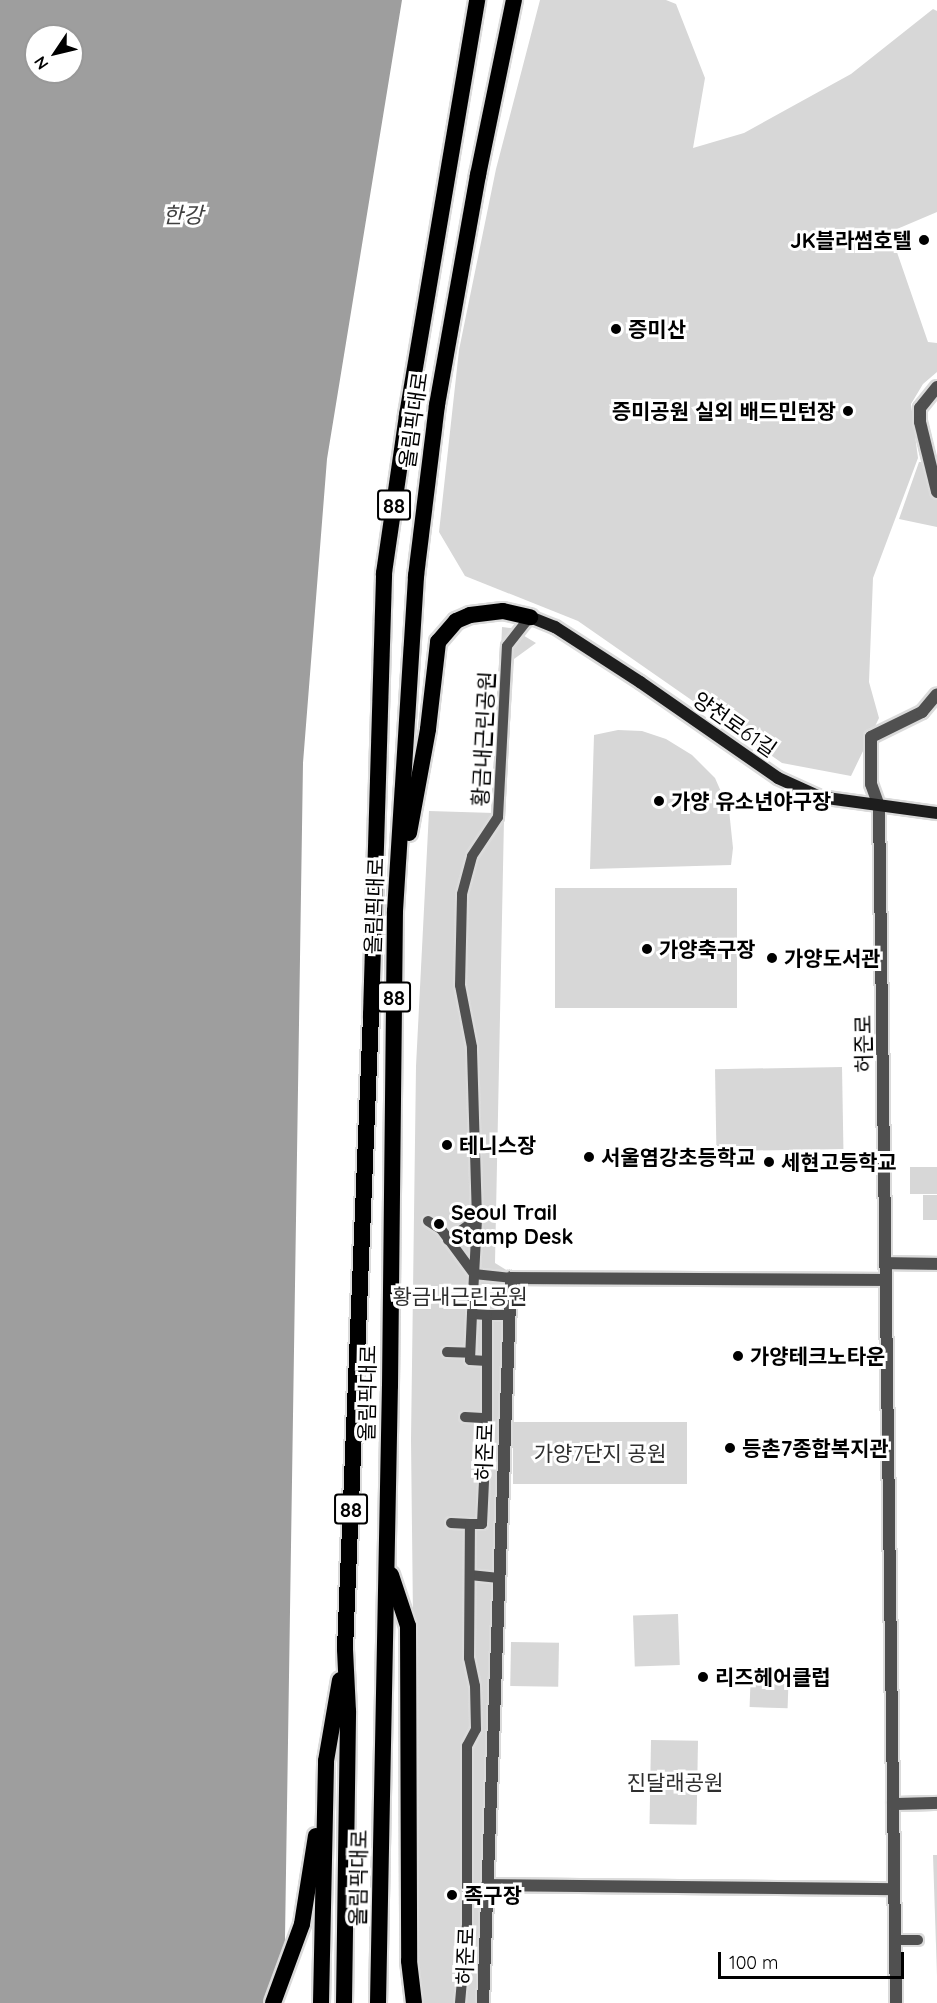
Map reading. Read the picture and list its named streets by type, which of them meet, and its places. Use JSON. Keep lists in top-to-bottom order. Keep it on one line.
{"streets":{"highway":["올림픽대로","88"],"main road":["양천로61길"],"street":["황금내근린공원","허준로"]},"crossings":[["양천로61길","황금내근린공원"],["양천로61길","허준로"]],"water":["한강"],"parks":["황금내근린공원","가양7단지 공원","진달래공원"],"places":["JK블라썸호텔","증미산","증미공원 실외 배드민턴장","가양 유소년야구장","가양축구장","가양도서관","테니스장","서울염강초등학교","세현고등학교","Seoul Trail Stamp Desk","가양테크노타운","등촌7종합복지관","리즈헤어클럽","족구장"],"scale_bar":"100 m","north":"bottom left"}
